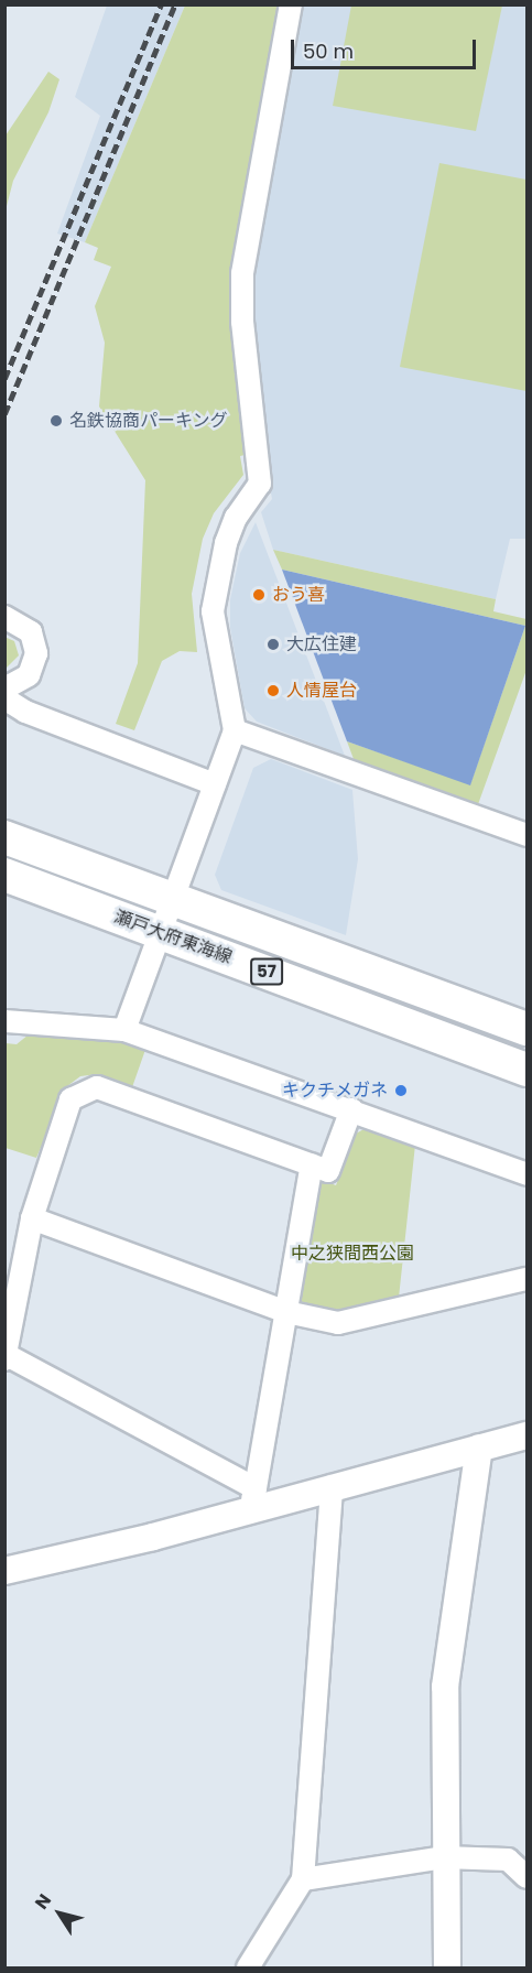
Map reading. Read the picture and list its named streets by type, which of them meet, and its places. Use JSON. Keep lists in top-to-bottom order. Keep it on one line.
{"streets":{"main road":["瀬戸大府東海線","57"]},"parks":["中之狭間西公園"],"places":["名鉄協商パーキング","おう喜","大広住建","人情屋台","キクチメガネ"],"scale_bar":"50 m","north":"top left"}
